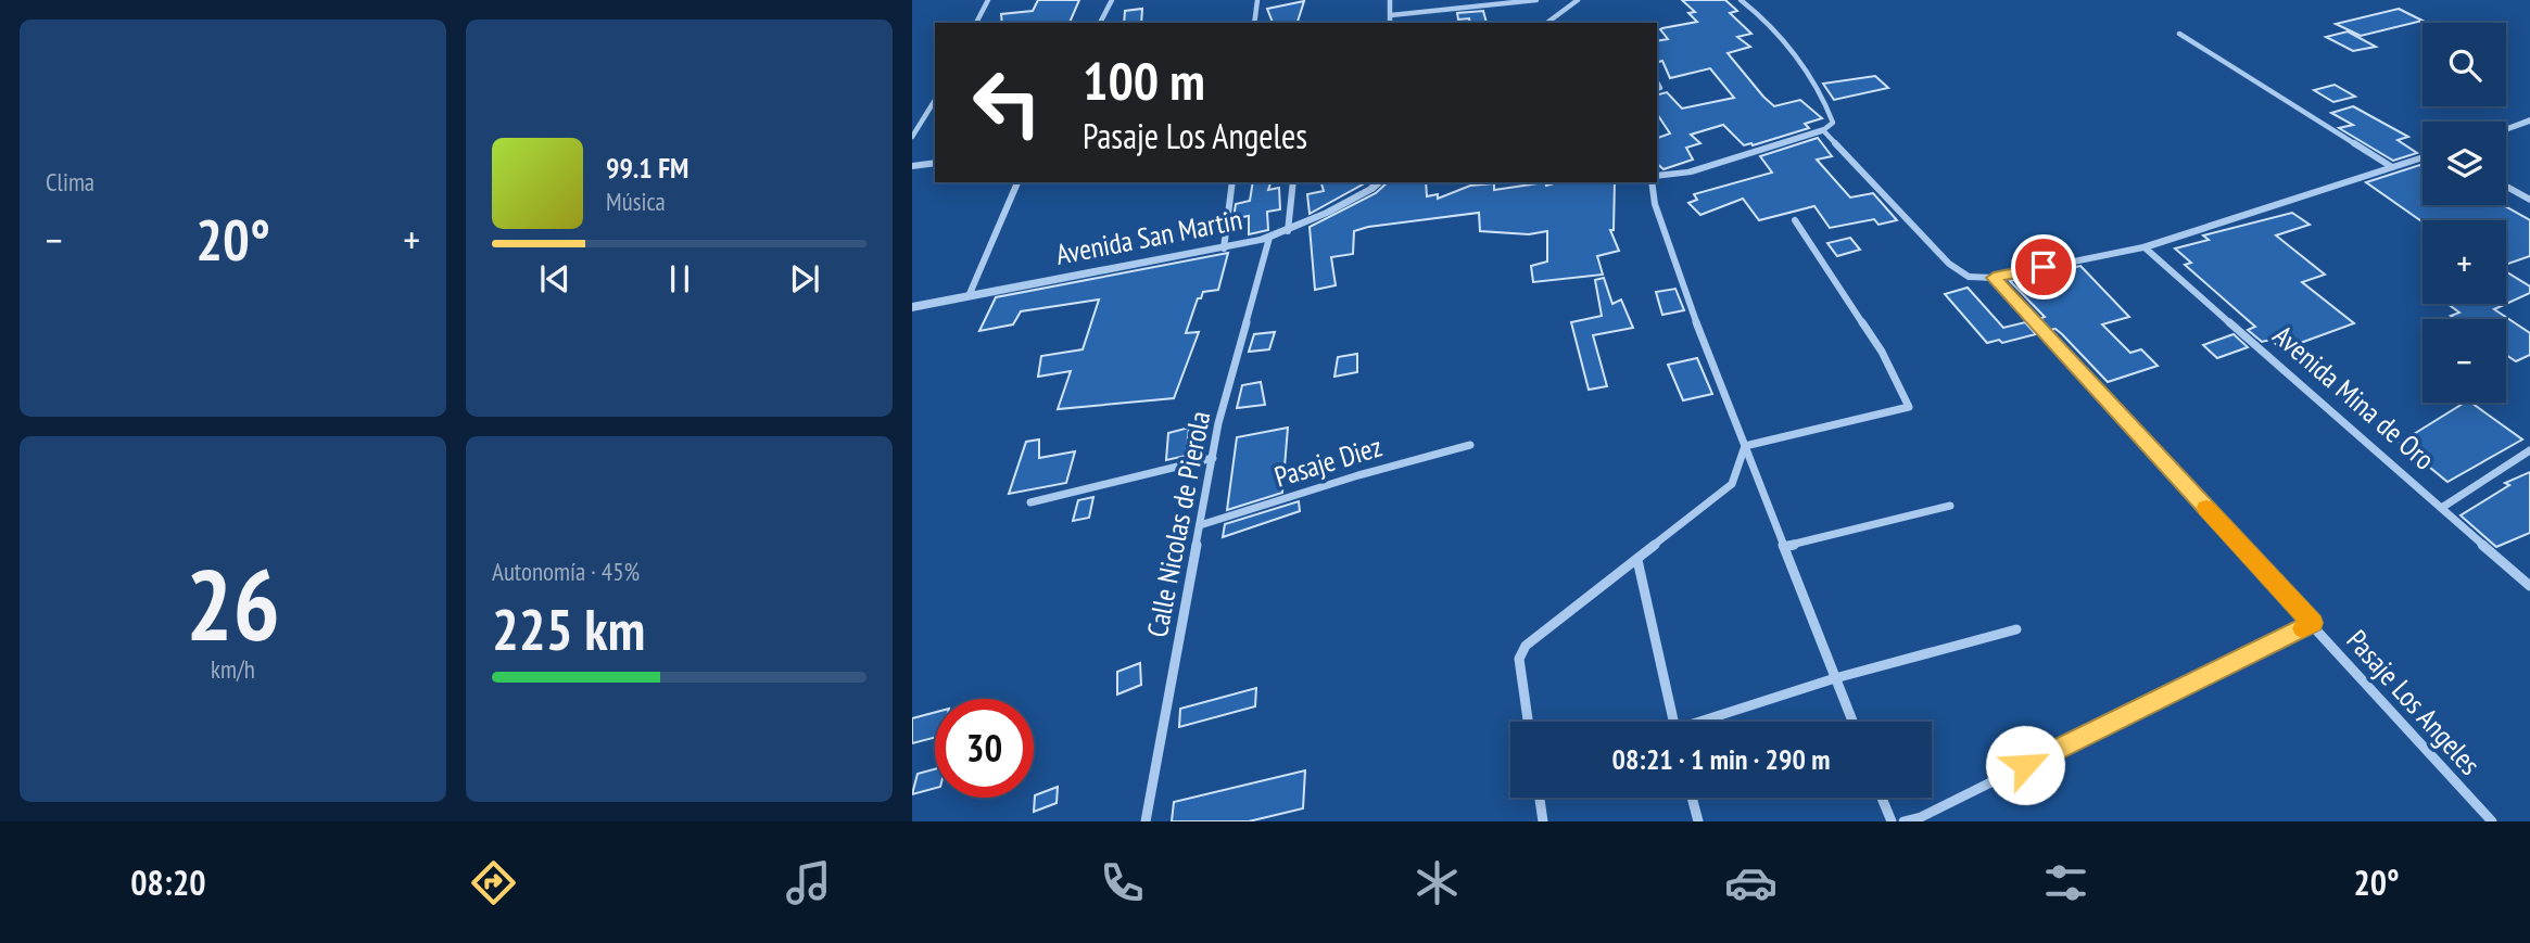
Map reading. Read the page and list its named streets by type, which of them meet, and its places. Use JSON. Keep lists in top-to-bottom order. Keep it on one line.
{"streets":{"street":["Avenida San Martin","Avenida Mina de Oro","Pasaje Diez","Calle Nicolas de Pierola","Pasaje Los Angeles"]},"crossings":[["Avenida San Martin","Calle Nicolas de Pierola"],["Pasaje Diez","Calle Nicolas de Pierola"]],"page":{"tile":["Clima",["26","km/h"],["Autonomía · 45%","225 km"]],"map_buttons":["+","−"],"turn":["100 m","Pasaje Los Angeles"],"song":["99.1 FM","Música"],"heat":["−","20°","+"],"limit":"30","trip":"08:21 · 1 min · 290 m","tabs":["08:20","20°"]}}
